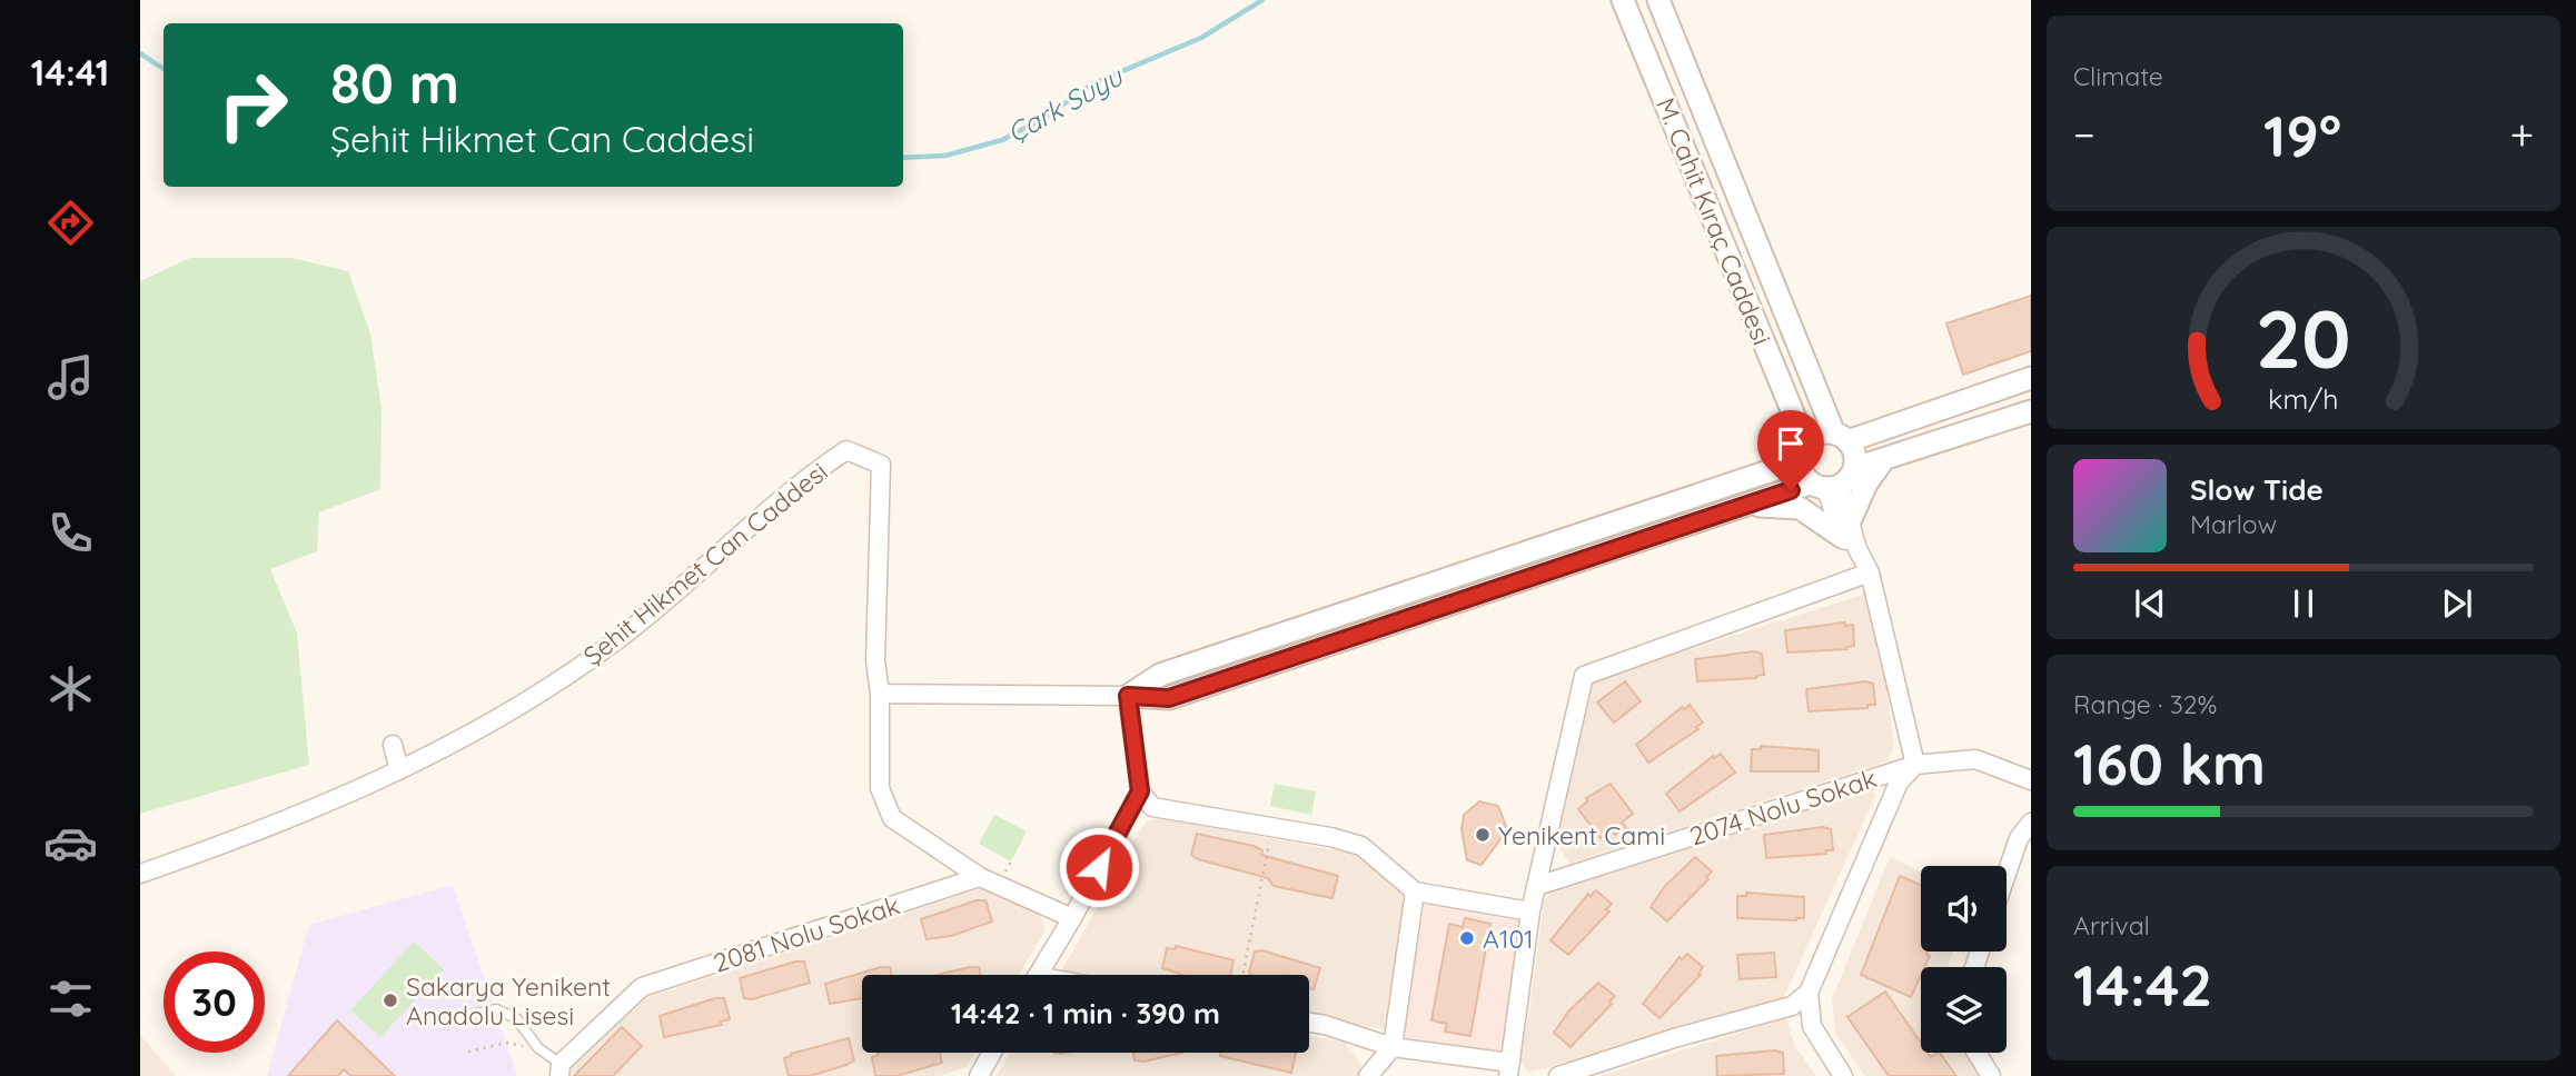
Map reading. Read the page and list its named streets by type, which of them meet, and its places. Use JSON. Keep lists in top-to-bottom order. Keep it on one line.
{"streets":{"street":["M. Cahit Kıraç Caddesi","Şehit Hikmet Can Caddesi","2074 Nolu Sokak","2081 Nolu Sokak"]},"water":["Çark Suyu"],"places":["Yenikent Cami","A101","Sakarya Yenikent Anadolu Lisesi"],"page":{"tabs":"14:41","tile":["Climate",["Range · 32%","160 km"],["Arrival","14:42"]],"turn":["80 m","Şehit Hikmet Can Caddesi"],"heat":["−","19°","+"],"song":["Slow Tide","Marlow"],"limit":"30","trip":"14:42 · 1 min · 390 m","gauge":["20","km/h"]}}
